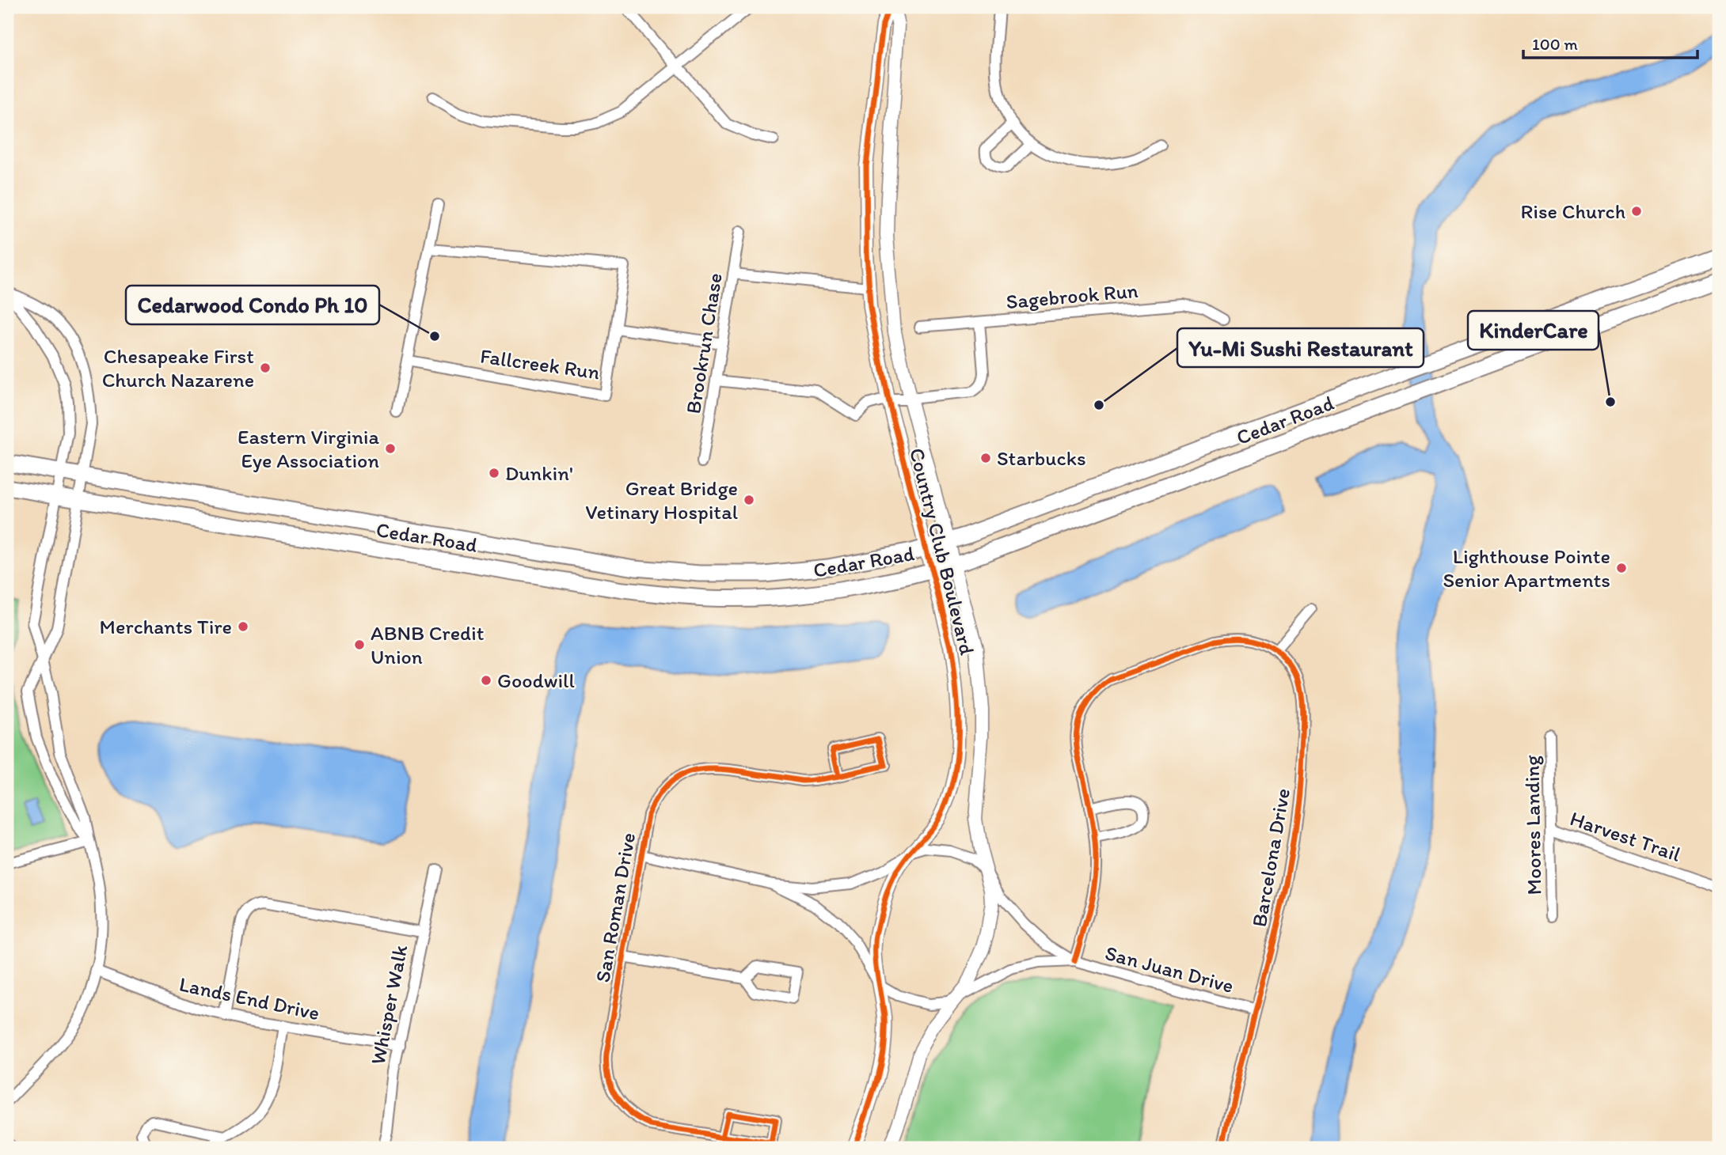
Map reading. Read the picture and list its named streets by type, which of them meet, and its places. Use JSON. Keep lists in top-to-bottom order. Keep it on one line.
{"streets":{"main road":["Cedar Road"],"street":["Sagebrook Run","Brookrun Chase","Fallcreek Run","Country Club Boulevard","Moores Landing","Harvest Trail","Barcelona Drive","San Roman Drive","San Juan Drive","Lands End Drive","Whisper Walk"]},"crossings":[["Cedar Road","Country Club Boulevard"],["Country Club Boulevard","San Juan Drive"],["Moores Landing","Harvest Trail"],["Barcelona Drive","San Juan Drive"],["San Roman Drive","San Juan Drive"],["Lands End Drive","Whisper Walk"]],"places":["Rise Church","Cedarwood Condo Ph 10","Chesapeake First Church Nazarene","KinderCare","Yu-Mi Sushi Restaurant","Eastern Virginia Eye Association","Starbucks","Dunkin'","Great Bridge Vetinary Hospital","Lighthouse Pointe Senior Apartments","Merchants Tire","ABNB Credit Union","Goodwill"],"scale_bar":"100 m"}
